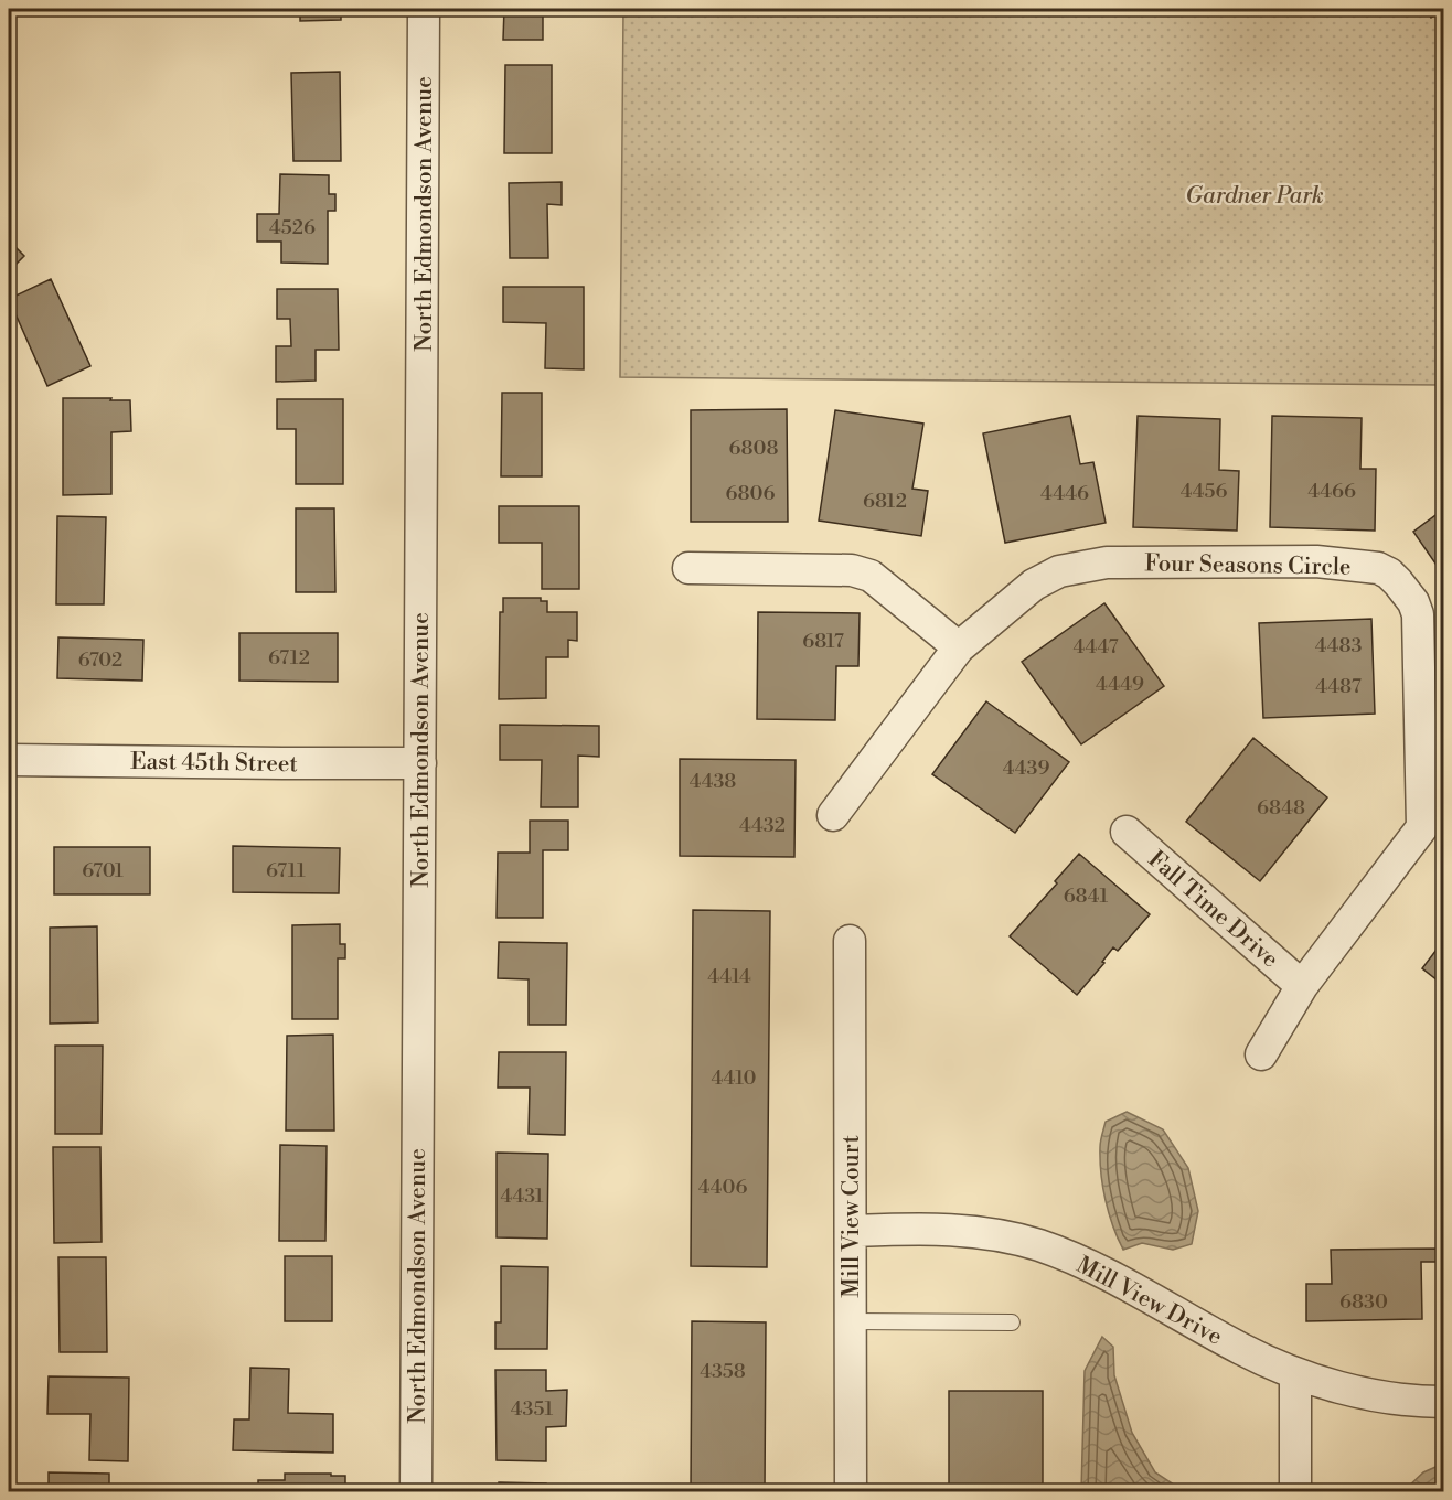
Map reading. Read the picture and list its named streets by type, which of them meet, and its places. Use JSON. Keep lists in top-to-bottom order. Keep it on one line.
{"streets":{"street":["North Edmondson Avenue","Four Seasons Circle","East 45th Street","Fall Time Drive","Mill View Court","Mill View Drive"]},"crossings":[["North Edmondson Avenue","East 45th Street"],["Four Seasons Circle","Fall Time Drive"],["Mill View Court","Mill View Drive"]],"parks":["Gardner Park"],"house_numbers":["4526","6808","4456","4466","6806","4446","6812","6817","4483","4447","6712","6702","4449","4487","4439","4438","6848","4432","6701","6711","6841","4414","4410","4406","4431","6830","4358","4351"]}
